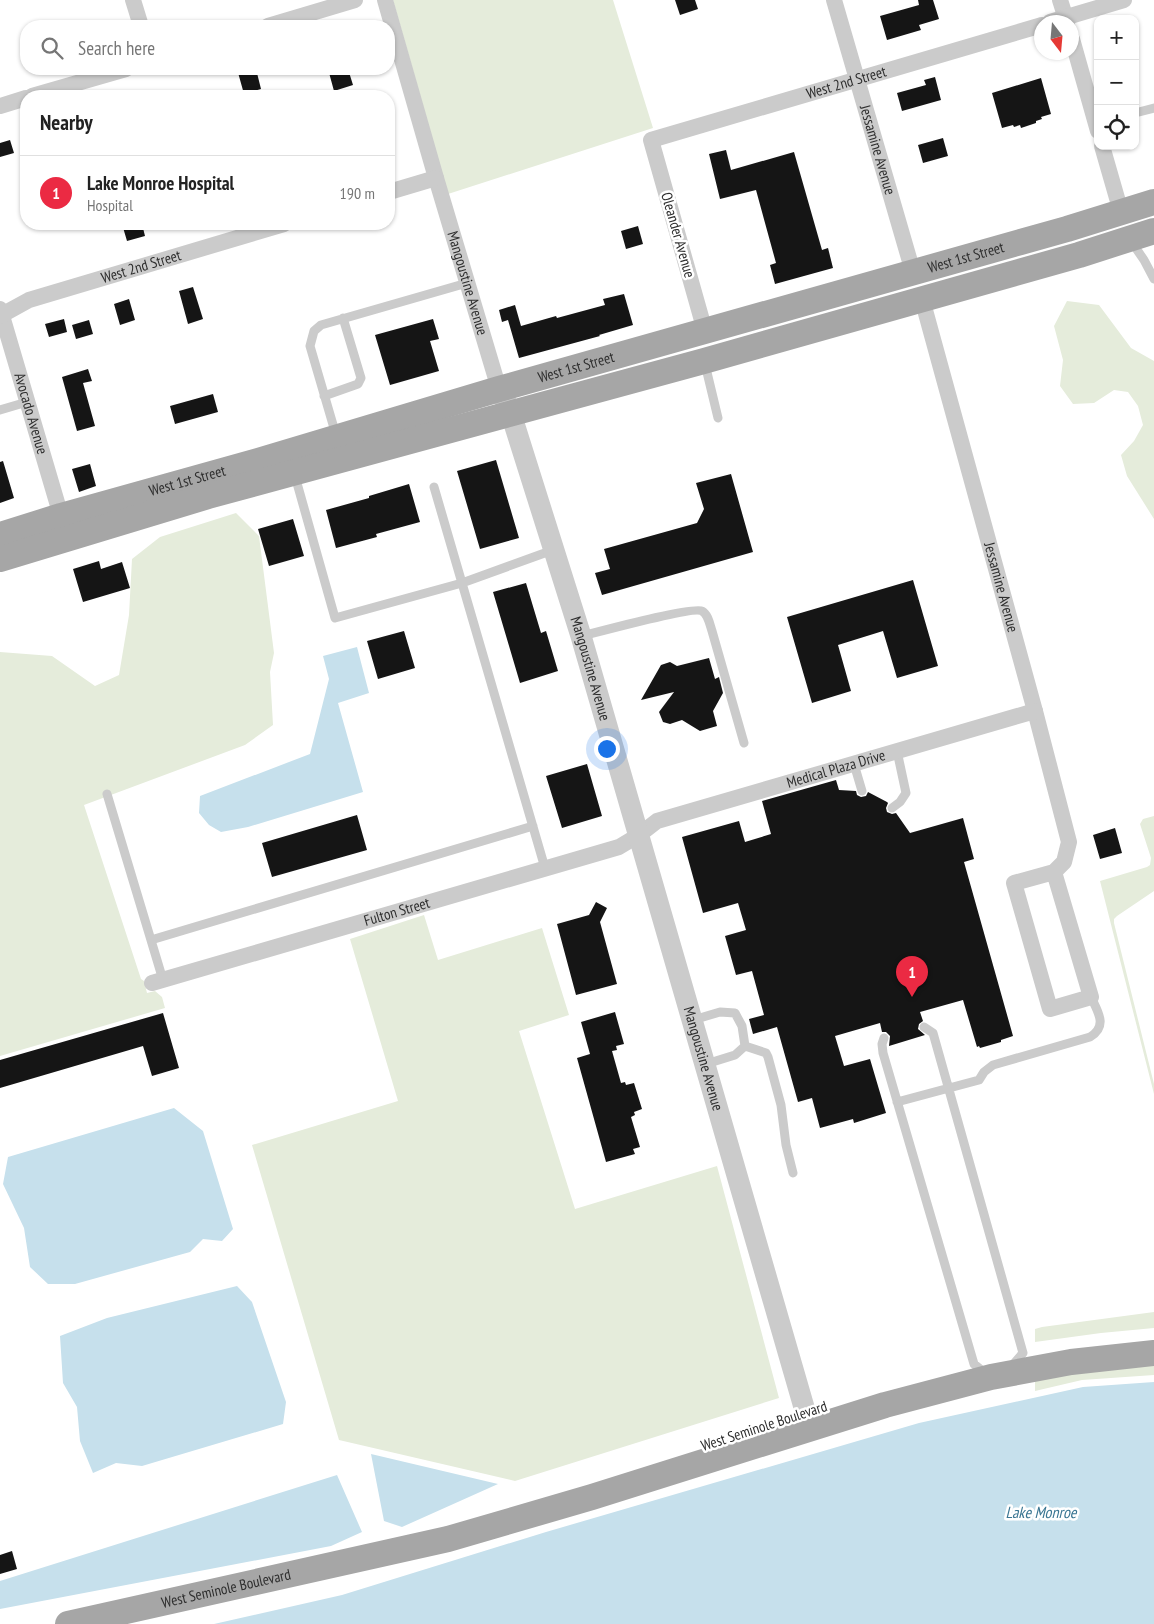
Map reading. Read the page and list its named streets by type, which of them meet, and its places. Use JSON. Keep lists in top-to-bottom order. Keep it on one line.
{"streets":{"main road":["West 1st Street","West Seminole Boulevard"],"street":["West 2nd Street","Jessamine Avenue","Oleander Avenue","Mangoustine Avenue","Avocado Avenue","Medical Plaza Drive","Fulton Street"]},"crossings":[["West 2nd Street","Jessamine Avenue"],["West 2nd Street","Oleander Avenue"],["West 2nd Street","Avocado Avenue"],["Jessamine Avenue","West 1st Street"],["Jessamine Avenue","Medical Plaza Drive"],["Oleander Avenue","West 1st Street"],["West 1st Street","Mangoustine Avenue"],["West 1st Street","Avocado Avenue"],["Mangoustine Avenue","Medical Plaza Drive"],["Mangoustine Avenue","Fulton Street"],["Mangoustine Avenue","West Seminole Boulevard"],["Medical Plaza Drive","Fulton Street"]],"water":["Lake Monroe"],"north":"bottom","page":{"map_buttons":["+","−"],"search":"Search here","heading":"Nearby","list":[{"mark":"1","name":"Lake Monroe Hospital","note":"Hospital","value":"190 m"}],"pins":"1"}}
